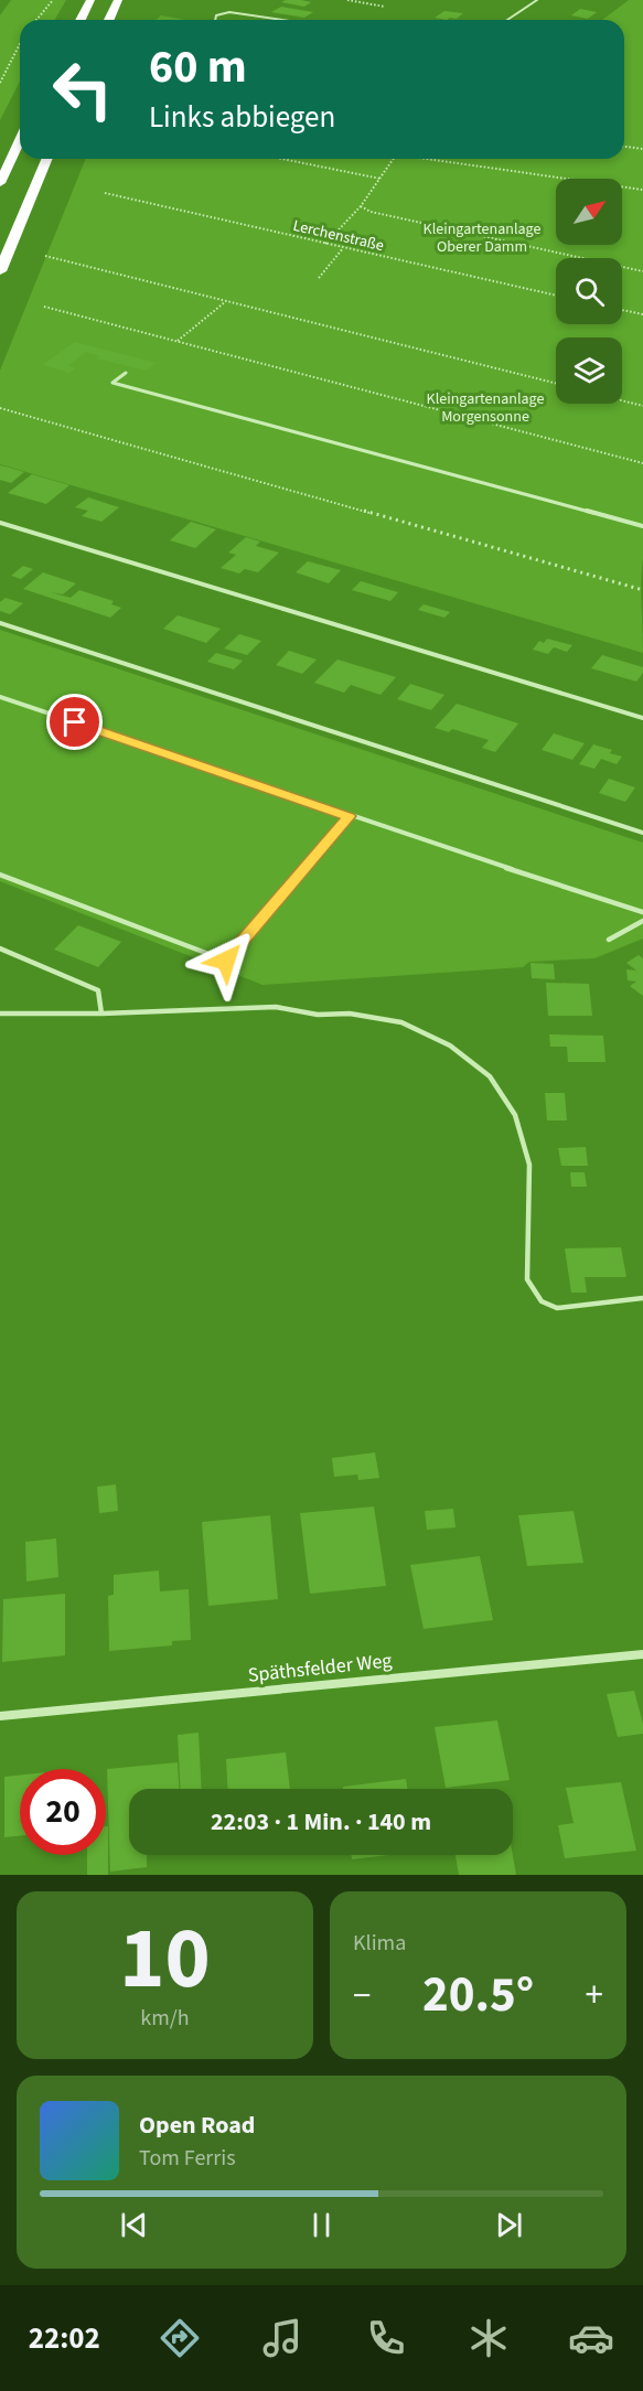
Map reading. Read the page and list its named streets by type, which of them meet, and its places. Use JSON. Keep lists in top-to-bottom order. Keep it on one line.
{"streets":{"street":["Späthsfelder Weg"],"path":["Lerchenstraße"]},"parks":["Kleingartenanlage Oberer Damm","Kleingartenanlage Morgensonne"],"north":"top right","page":{"turn":["60 m","Links abbiegen"],"limit":"20","trip":"22:03 · 1 Min. · 140 m","tile":[["10","km/h"],"Klima"],"heat":["−","20.5°","+"],"song":["Open Road","Tom Ferris"],"tabs":"22:02"}}
